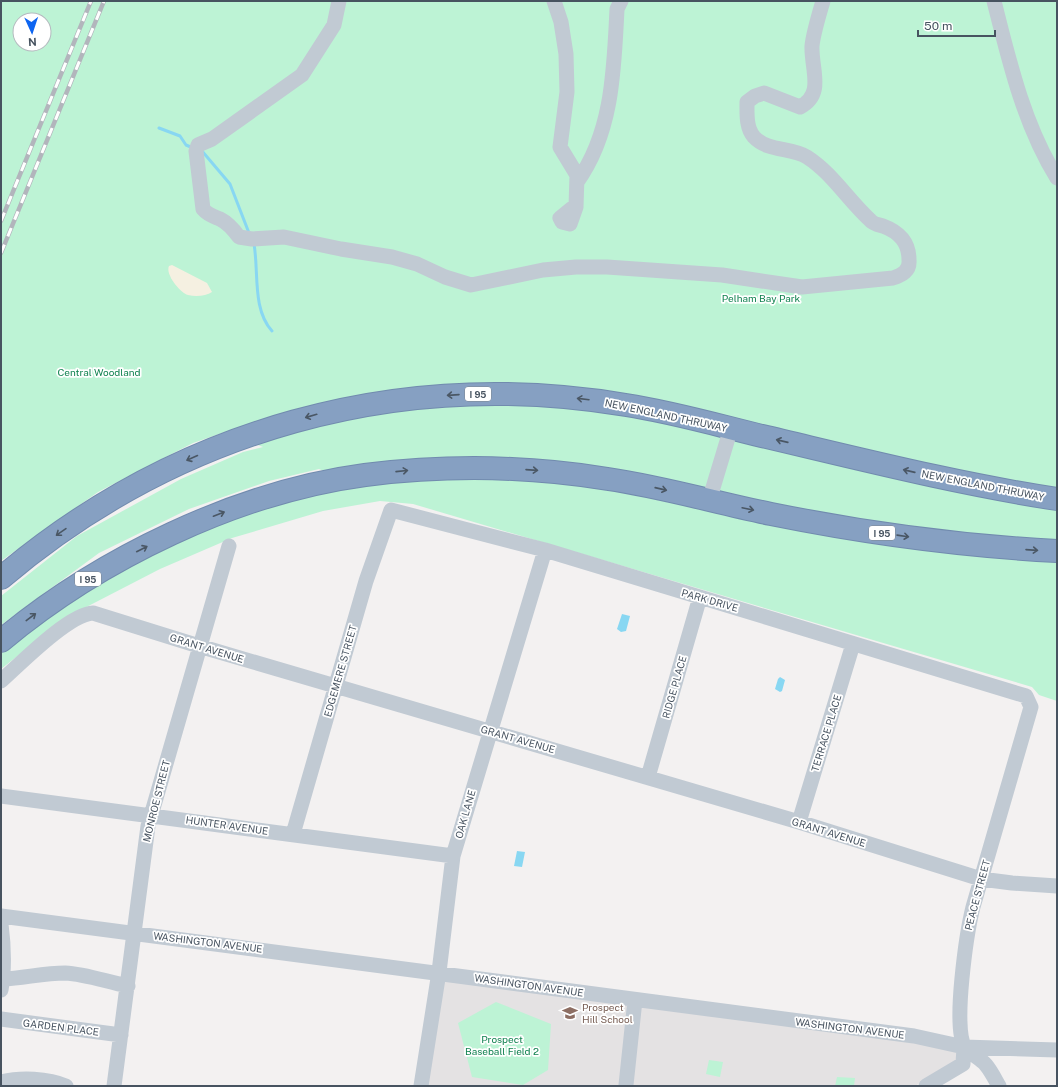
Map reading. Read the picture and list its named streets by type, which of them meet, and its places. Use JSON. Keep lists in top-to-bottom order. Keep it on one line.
{"streets":{"highway":["I 95","NEW ENGLAND THRUWAY"],"street":["PARK DRIVE","GRANT AVENUE","EDGEMERE STREET","RIDGE PLACE","TERRACE PLACE","MONROE STREET","OAK LANE","HUNTER AVENUE","PEACE STREET","WASHINGTON AVENUE","GARDEN PLACE"]},"crossings":[["PARK DRIVE","EDGEMERE STREET"],["PARK DRIVE","RIDGE PLACE"],["PARK DRIVE","TERRACE PLACE"],["PARK DRIVE","OAK LANE"],["PARK DRIVE","PEACE STREET"],["GRANT AVENUE","EDGEMERE STREET"],["GRANT AVENUE","RIDGE PLACE"],["GRANT AVENUE","TERRACE PLACE"],["GRANT AVENUE","MONROE STREET"],["GRANT AVENUE","OAK LANE"],["GRANT AVENUE","PEACE STREET"],["EDGEMERE STREET","HUNTER AVENUE"],["MONROE STREET","HUNTER AVENUE"],["MONROE STREET","WASHINGTON AVENUE"],["MONROE STREET","GARDEN PLACE"],["OAK LANE","HUNTER AVENUE"],["OAK LANE","WASHINGTON AVENUE"],["PEACE STREET","WASHINGTON AVENUE"]],"parks":["Pelham Bay Park","Central Woodland","Prospect Baseball Field 2"],"places":{"school or university":["Prospect Hill School"]},"scale_bar":"50 m","north":"bottom"}
